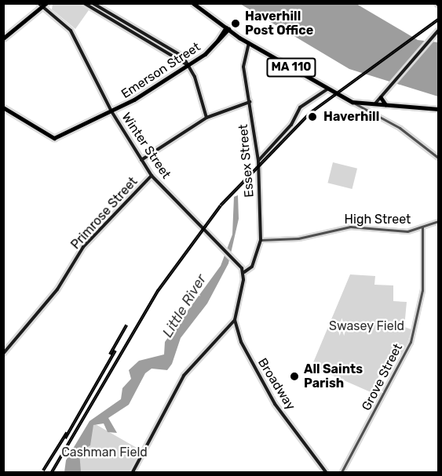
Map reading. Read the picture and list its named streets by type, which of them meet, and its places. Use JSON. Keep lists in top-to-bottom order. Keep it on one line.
{"streets":{"main road":["MA 110","Emerson Street","Winter Street","Essex Street","Primrose Street","Broadway"],"street":["High Street","Grove Street"]},"crossings":[["MA 110","Emerson Street"],["MA 110","Essex Street"],["Emerson Street","Winter Street"],["Winter Street","Essex Street"],["Winter Street","Primrose Street"],["Winter Street","Broadway"],["Essex Street","High Street"],["Essex Street","Broadway"],["High Street","Grove Street"]],"water":["Little River"],"parks":["Swasey Field","Cashman Field"],"places":["Haverhill Post Office","Haverhill","All Saints Parish"]}
